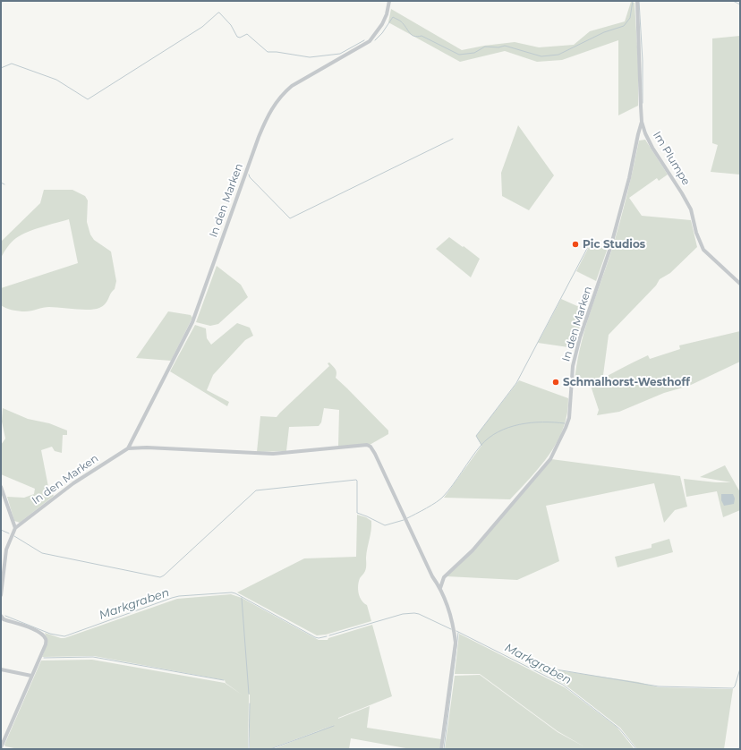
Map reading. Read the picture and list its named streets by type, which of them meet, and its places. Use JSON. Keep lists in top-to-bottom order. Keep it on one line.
{"streets":{"street":["Im Plumpe","In den Marken"]},"crossings":[["Im Plumpe","In den Marken"]],"water":["Markgraben"],"places":["Pic Studios","Schmalhorst-Westhoff"]}
